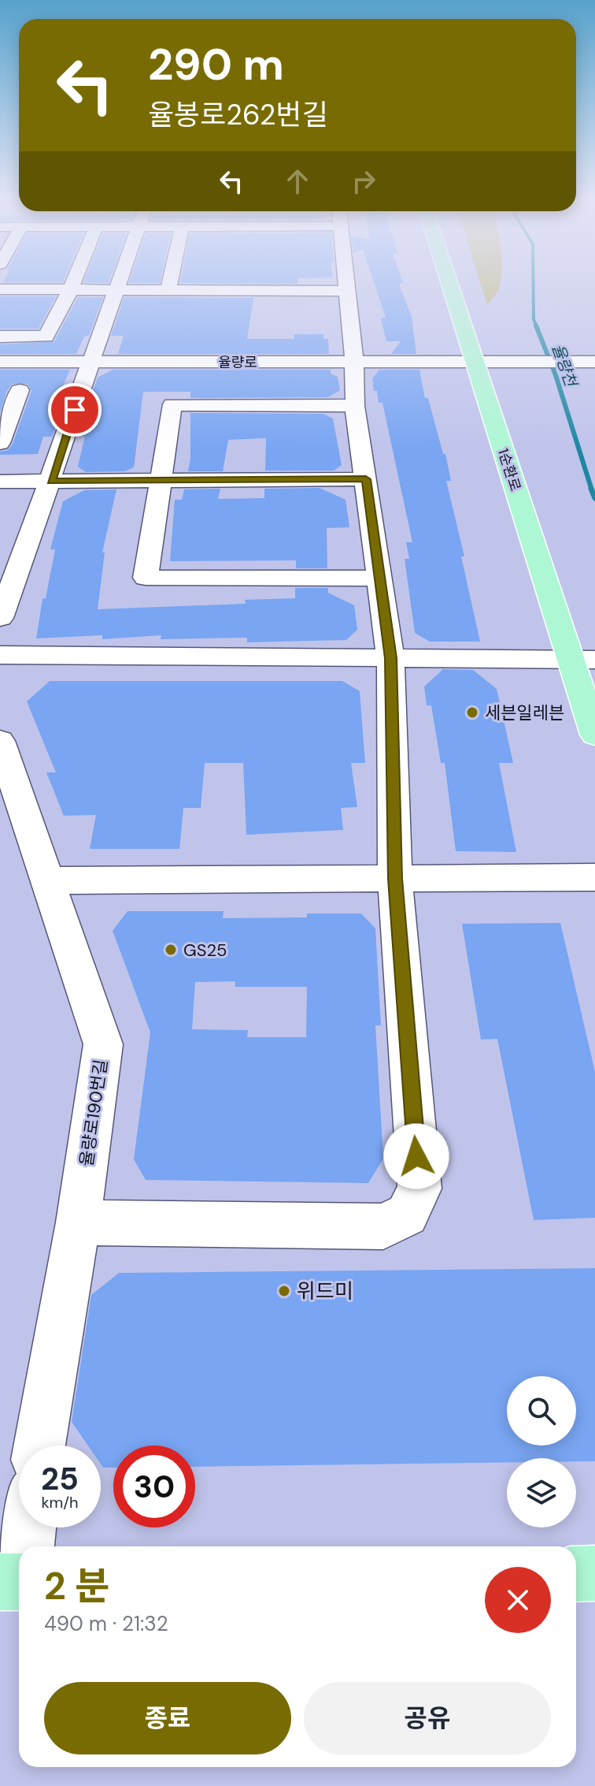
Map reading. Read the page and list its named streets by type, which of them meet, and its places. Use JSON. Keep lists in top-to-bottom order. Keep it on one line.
{"streets":{"main road":["1순환로"],"street":["율량로","율량로190번길"]},"crossings":[["율량로","1순환로"]],"water":["율량천"],"places":["세븐일레븐","GS25","위드미"],"page":{"turn":["290 m","율봉로262번길"],"speed":"25 km/h","limit":"30","heading":["2 분","490 m · 21:32"],"buttons":["종료","공유"]}}
